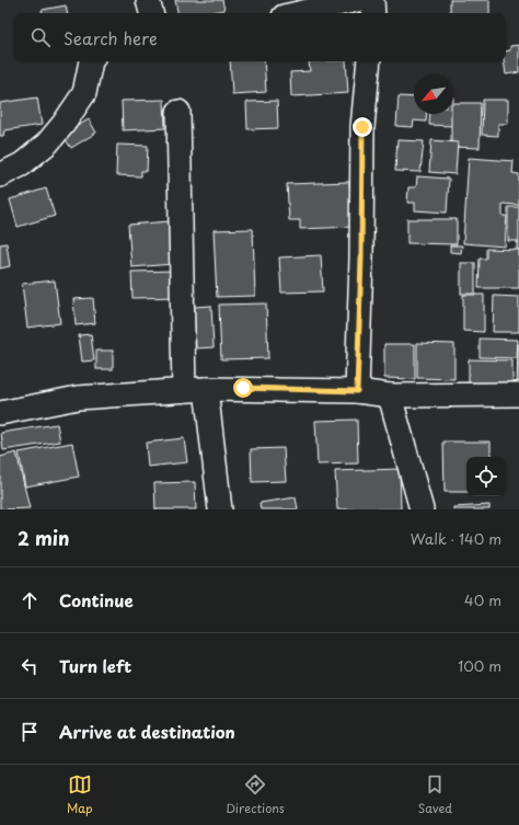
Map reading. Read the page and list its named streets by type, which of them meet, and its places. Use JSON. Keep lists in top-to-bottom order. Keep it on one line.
{"north":"bottom left","page":{"search":"Search here","heading":["2 min","Walk · 140 m"],"list":[["Continue","40 m"],["Turn left","100 m"],"Arrive at destination"],"nav":["Map","Directions","Saved"]}}
